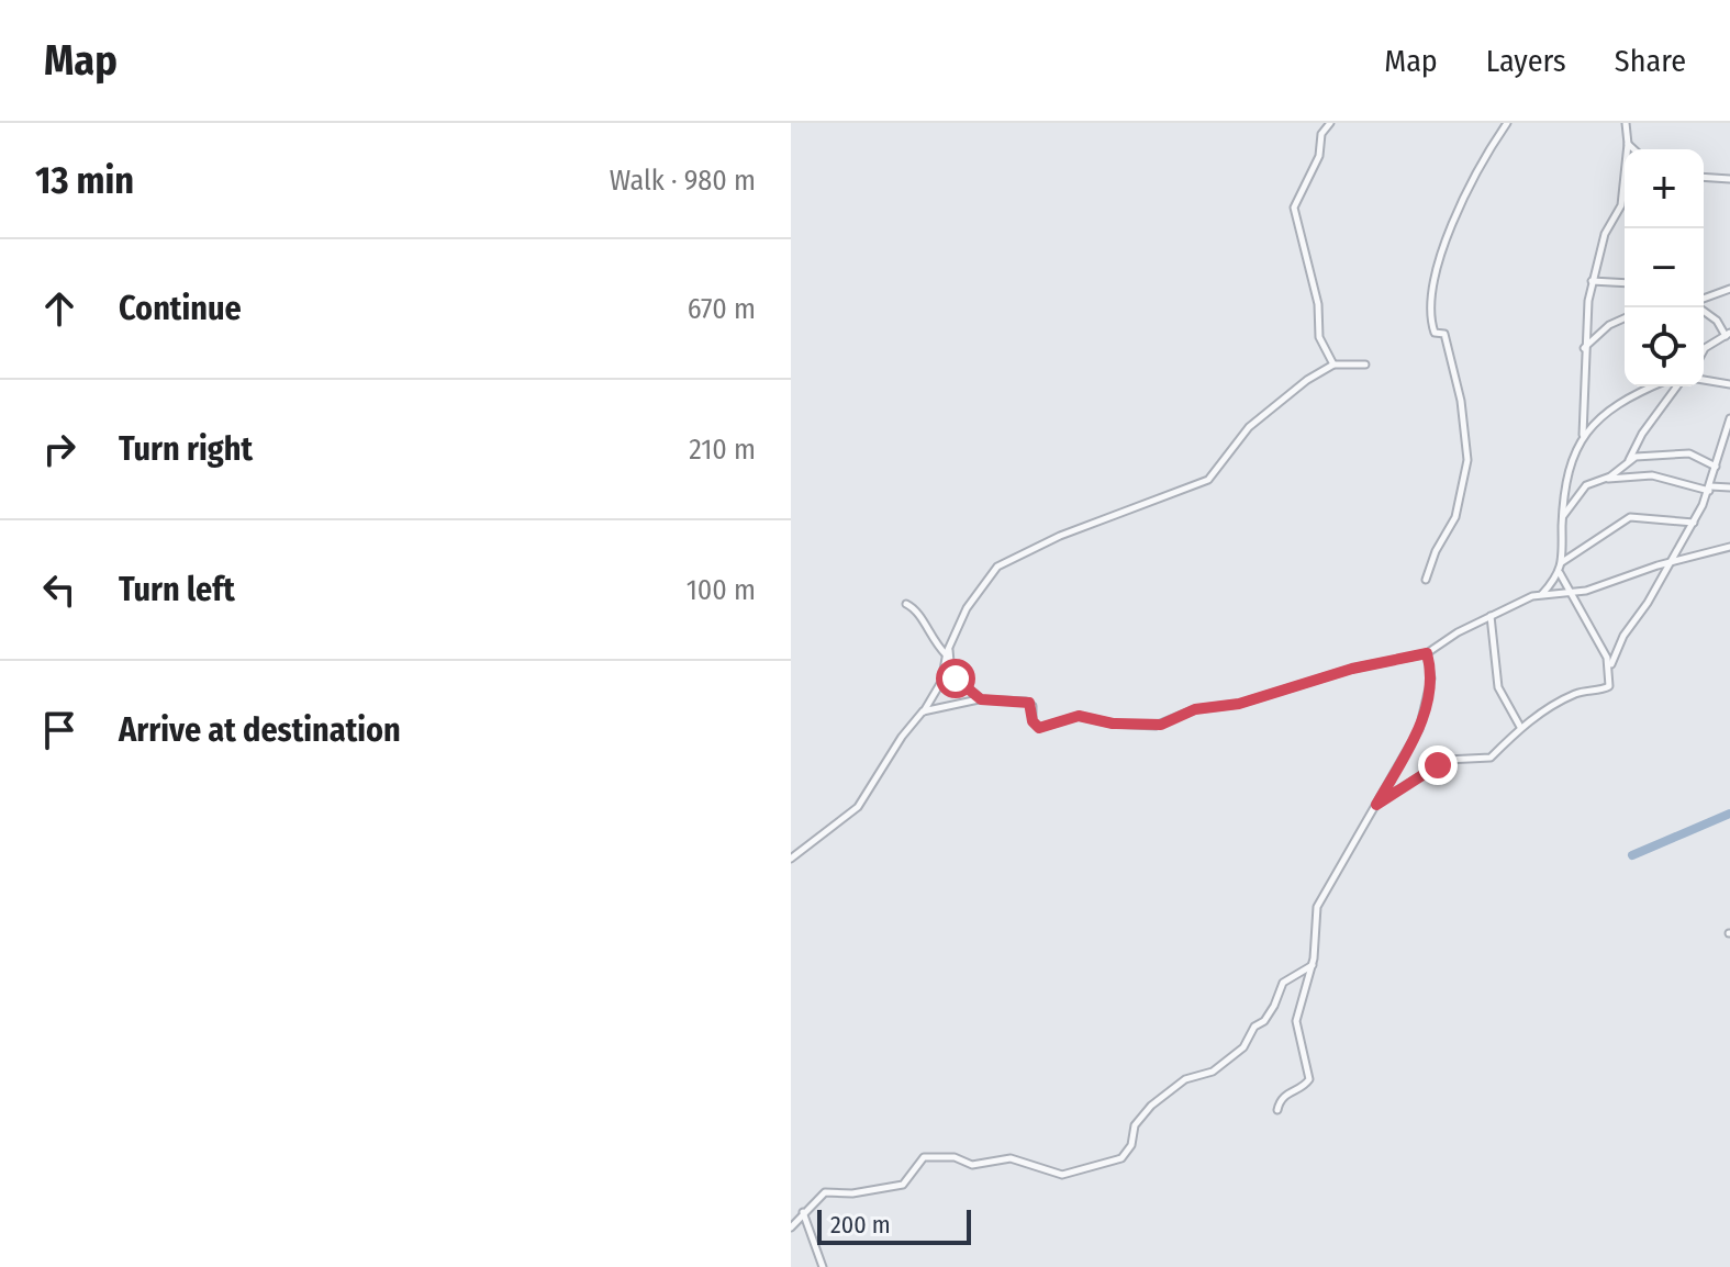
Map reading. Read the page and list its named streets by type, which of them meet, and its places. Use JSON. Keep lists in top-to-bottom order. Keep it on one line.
{"scale_bar":"200 m","page":{"header":"Map","nav":["Map","Layers","Share"],"heading":["13 min","Walk · 980 m"],"map_buttons":["+","−"],"list":[["Continue","670 m"],["Turn right","210 m"],["Turn left","100 m"],"Arrive at destination"],"scale":"200 m"}}
